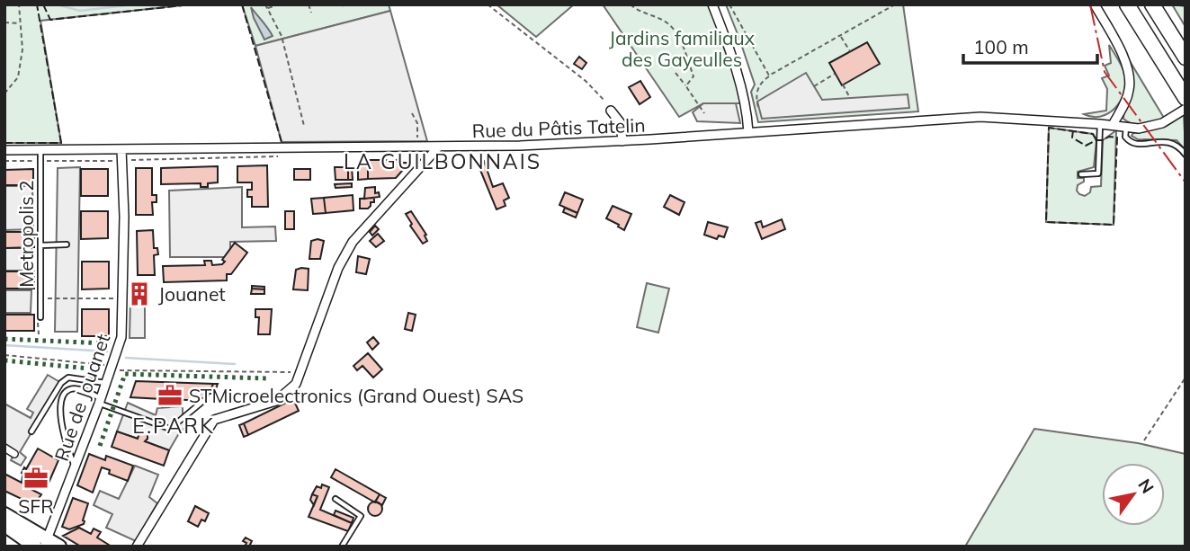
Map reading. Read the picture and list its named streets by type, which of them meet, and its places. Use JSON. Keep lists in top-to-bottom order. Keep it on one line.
{"streets":{"street":["Rue du Pâtis Tatelin","Rue de Jouanet"],"lane":["Metropolis 2"]},"crossings":[["Rue du Pâtis Tatelin","Metropolis 2"],["Rue du Pâtis Tatelin","Rue de Jouanet"]],"districts":["LA GUILBONNAIS","E.PARK"],"parks":["Jardins familiaux des Gayeulles"],"places":{"building":["Jouanet"],"office":["STMicroelectronics (Grand Ouest) SAS","SFR"]},"scale_bar":"100 m","north":"top right"}
